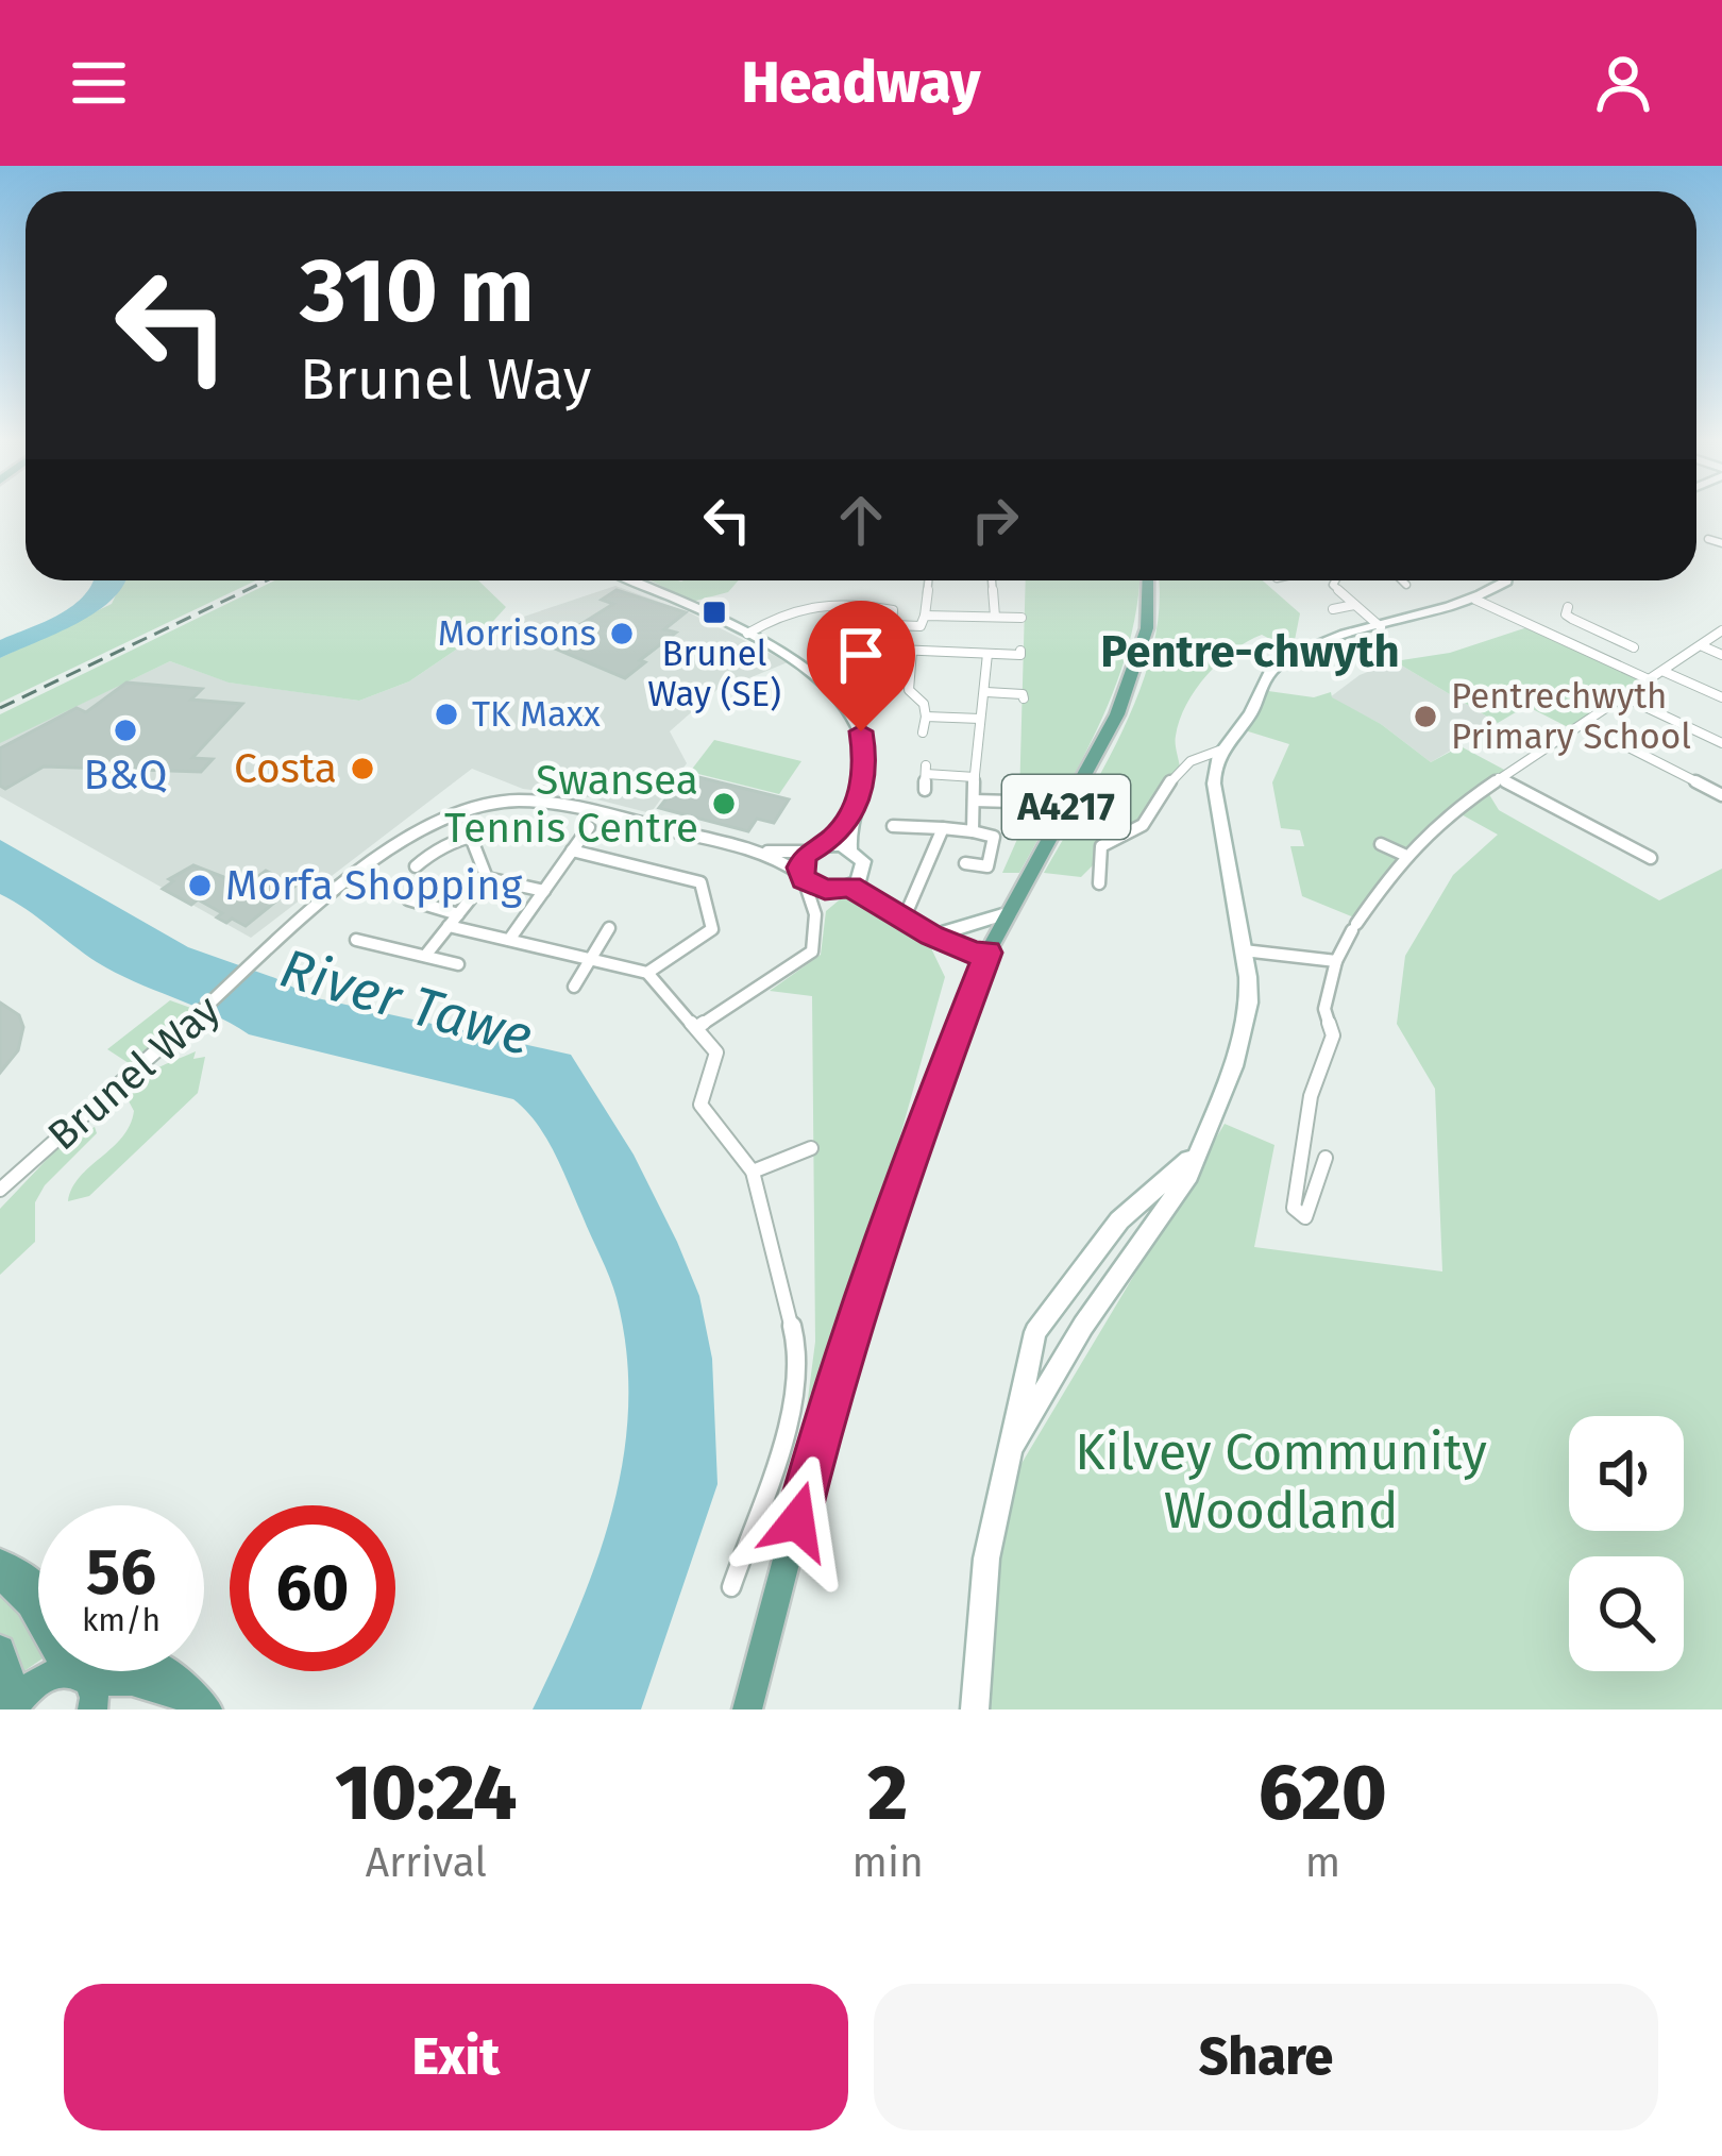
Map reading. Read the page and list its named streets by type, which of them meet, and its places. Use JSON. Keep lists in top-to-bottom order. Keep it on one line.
{"streets":{"main road":["A4217"],"street":["Brunel Way"]},"districts":["Pentre-chwyth"],"water":["River Tawe"],"parks":["Kilvey Community Woodland"],"places":{"transit":["Brunel Way (SE)"],"other":["Morrisons","TK Maxx","Pentrechwyth Primary School","B&Q","Costa","Swansea Tennis Centre","Morfa Shopping"]},"page":{"header":"Headway","turn":["310 m","Brunel Way"],"speed":"56 km/h","limit":"60","eta":["10:24","Arrival","2","min","620","m"],"buttons":["Exit","Share"]}}
